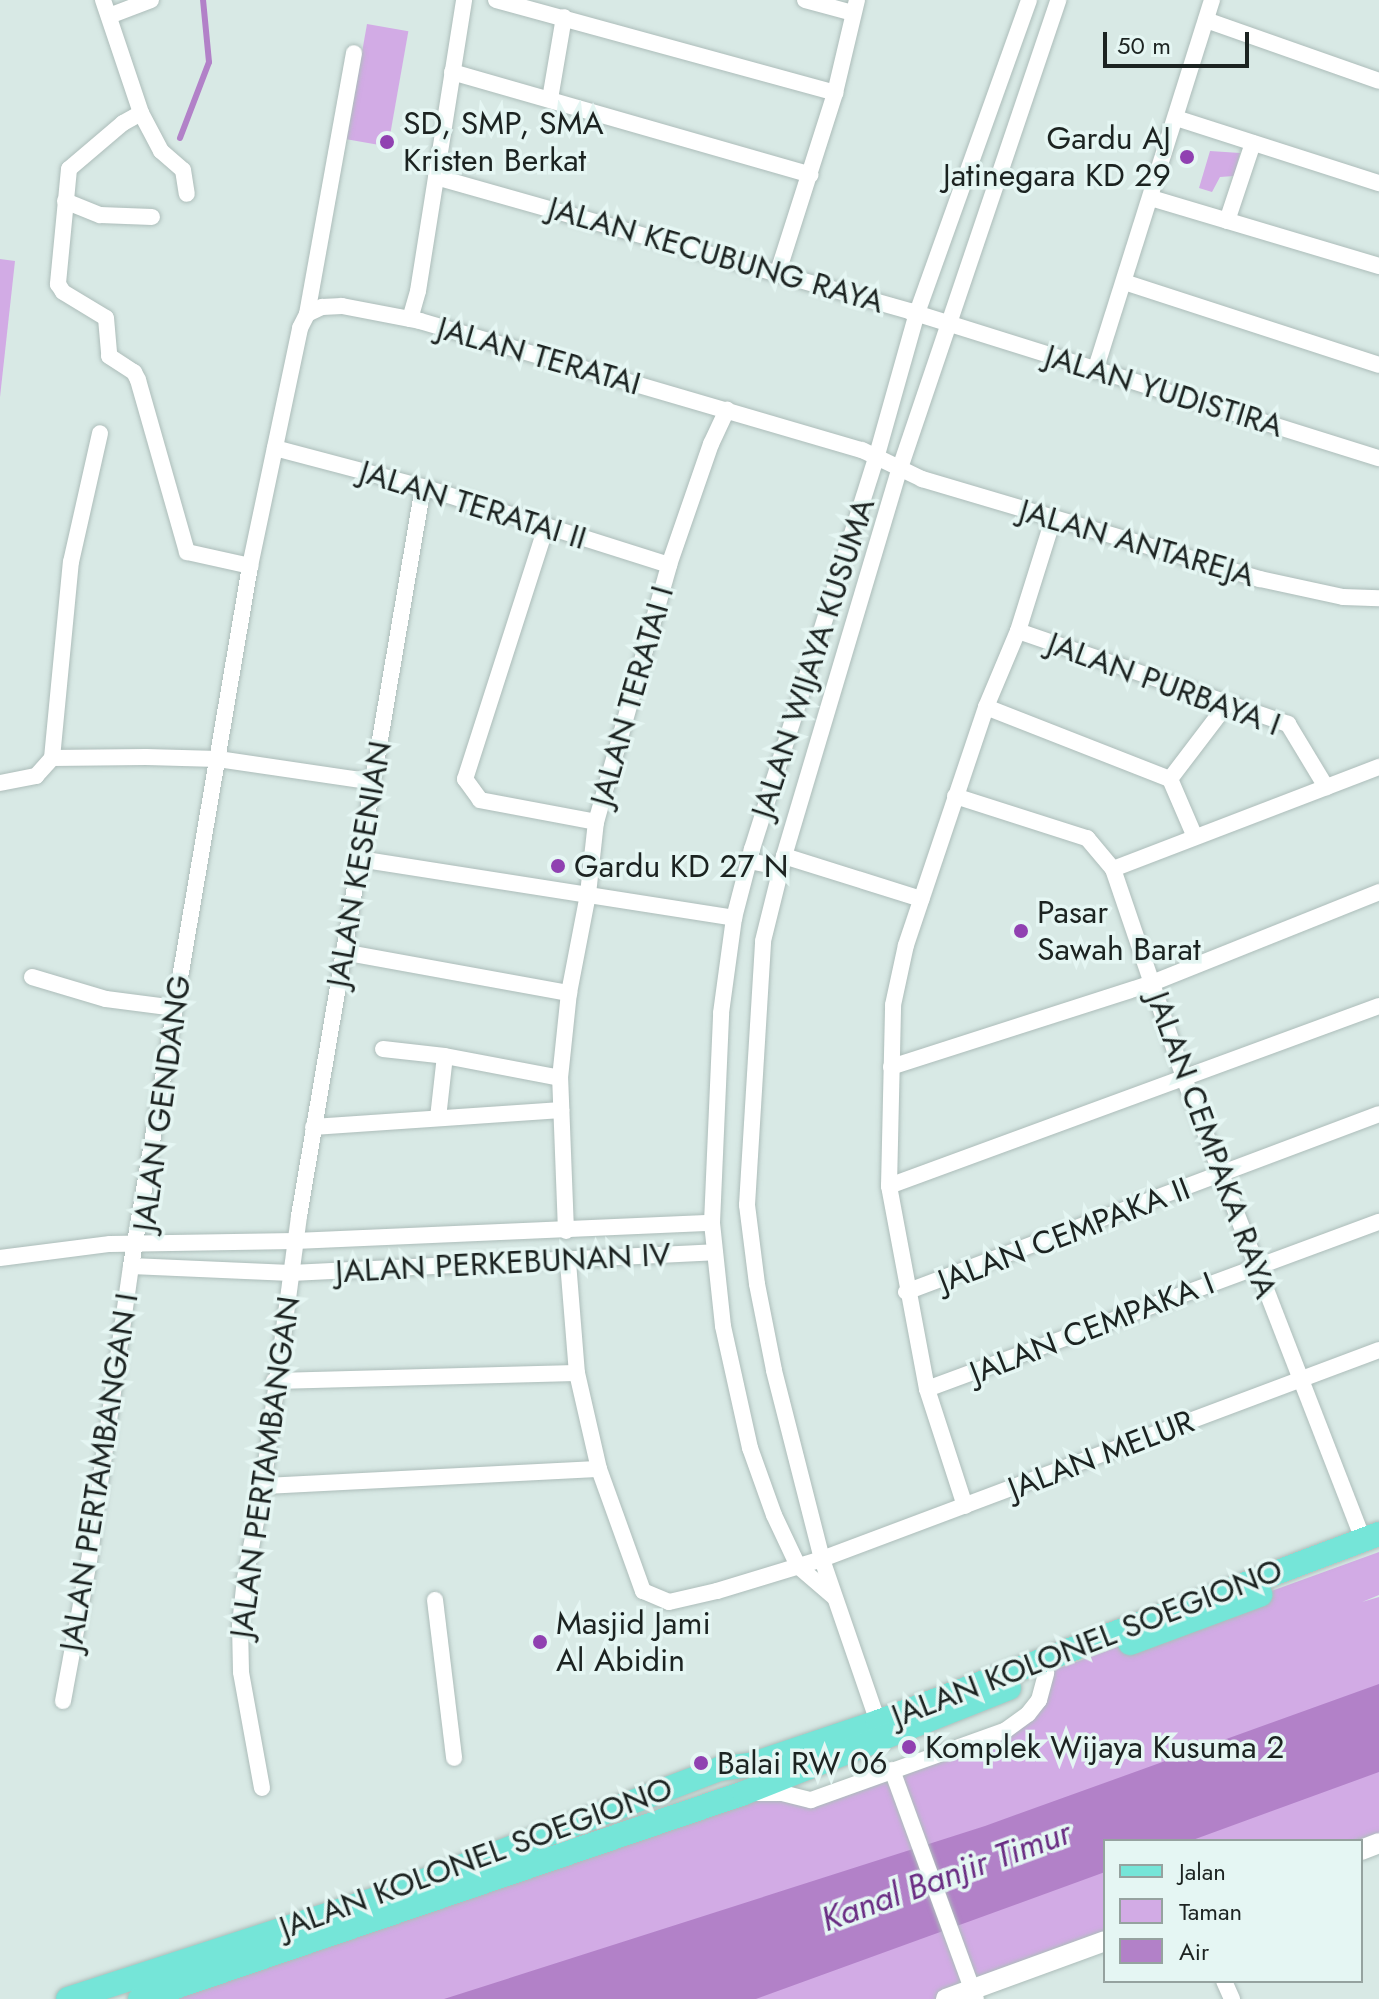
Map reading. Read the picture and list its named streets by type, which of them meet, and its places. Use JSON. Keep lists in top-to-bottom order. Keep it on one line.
{"streets":{"main road":["JALAN KOLONEL SOEGIONO"],"street":["JALAN KECUBUNG RAYA","JALAN TERATAI","JALAN YUDISTIRA","JALAN TERATAI II","JALAN ANTAREJA","JALAN WIJAYA KUSUMA","JALAN PURBAYA I","JALAN TERATAI I","JALAN KESENIAN","JALAN GENDANG","JALAN CEMPAKA RAYA","JALAN CEMPAKA II","JALAN PERKEBUNAN IV","JALAN CEMPAKA I","JALAN MELUR","JALAN PERTAMBANGAN","JALAN PERTAMBANGAN I"]},"crossings":[["JALAN KECUBUNG RAYA","JALAN YUDISTIRA"],["JALAN KECUBUNG RAYA","JALAN WIJAYA KUSUMA"],["JALAN TERATAI","JALAN ANTAREJA"],["JALAN TERATAI","JALAN WIJAYA KUSUMA"],["JALAN TERATAI","JALAN TERATAI I"],["JALAN YUDISTIRA","JALAN WIJAYA KUSUMA"],["JALAN TERATAI II","JALAN TERATAI I"],["JALAN TERATAI II","JALAN KESENIAN"],["JALAN TERATAI II","JALAN GENDANG"],["JALAN ANTAREJA","JALAN WIJAYA KUSUMA"],["JALAN WIJAYA KUSUMA","JALAN GENDANG"],["JALAN WIJAYA KUSUMA","JALAN PERKEBUNAN IV"],["JALAN WIJAYA KUSUMA","JALAN MELUR"],["JALAN WIJAYA KUSUMA","JALAN KOLONEL SOEGIONO"],["JALAN KESENIAN","JALAN GENDANG"],["JALAN KESENIAN","JALAN PERTAMBANGAN"],["JALAN GENDANG","JALAN PERKEBUNAN IV"],["JALAN GENDANG","JALAN PERTAMBANGAN"],["JALAN GENDANG","JALAN PERTAMBANGAN I"],["JALAN CEMPAKA RAYA","JALAN CEMPAKA II"],["JALAN CEMPAKA RAYA","JALAN CEMPAKA I"],["JALAN CEMPAKA RAYA","JALAN MELUR"],["JALAN CEMPAKA RAYA","JALAN KOLONEL SOEGIONO"],["JALAN PERKEBUNAN IV","JALAN MELUR"],["JALAN PERKEBUNAN IV","JALAN PERTAMBANGAN"]],"water":["Kanal Banjir Timur"],"places":["SD, SMP, SMA Kristen Berkat","Gardu AJ Jatinegara KD 29","Gardu KD 27 N","Pasar Sawah Barat","Masjid Jami Al Abidin","Komplek Wijaya Kusuma 2","Balai RW 06"],"legend":["Jalan","Taman","Air"],"scale_bar":"50 m"}
